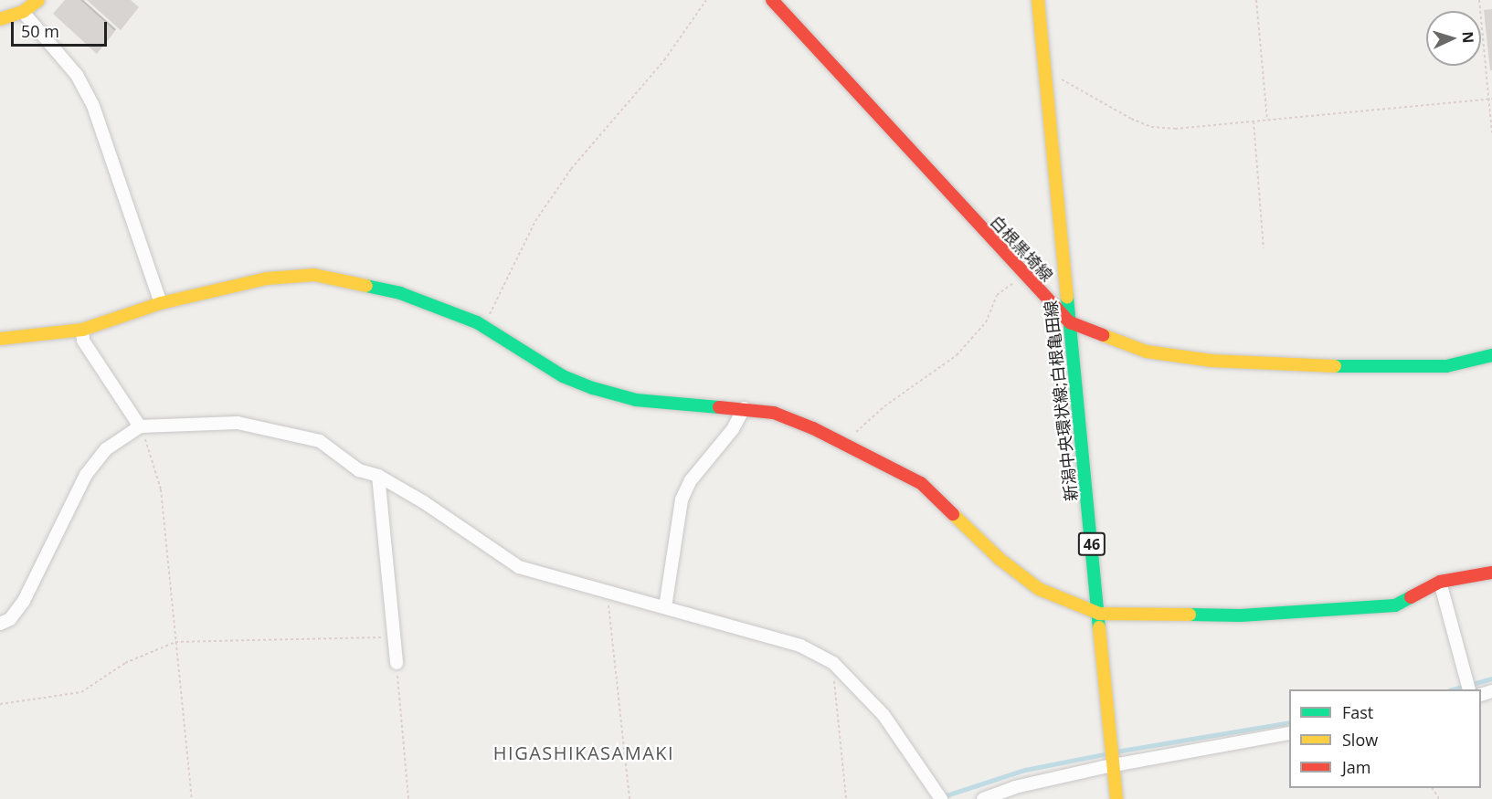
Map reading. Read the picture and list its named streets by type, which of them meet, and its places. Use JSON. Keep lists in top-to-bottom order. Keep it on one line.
{"streets":{"main road":["白根黒埼線","新潟中央環状線;白根亀田線","46"]},"crossings":[["白根黒埼線","新潟中央環状線;白根亀田線"]],"districts":["HIGASHIKASAMAKI"],"legend":["Fast","Slow","Jam"],"scale_bar":"50 m","north":"right"}
